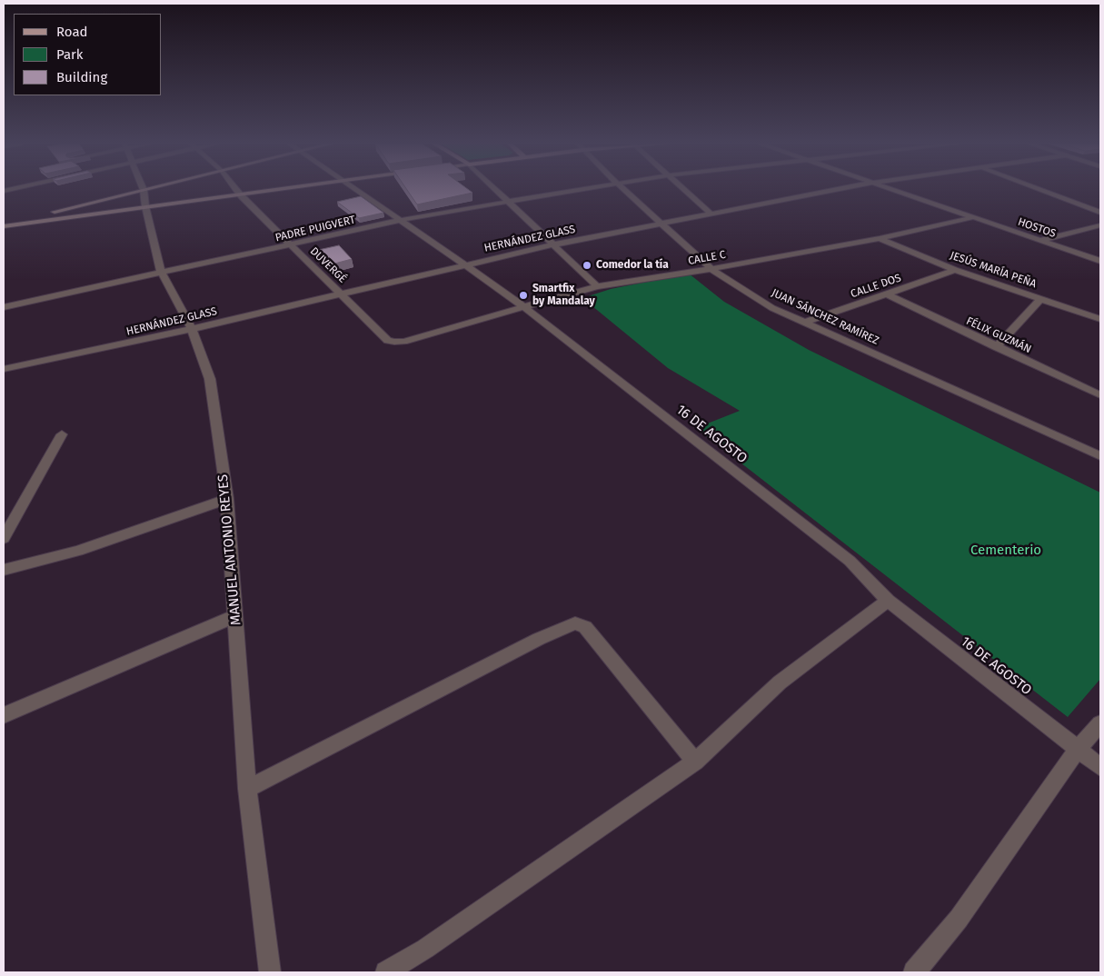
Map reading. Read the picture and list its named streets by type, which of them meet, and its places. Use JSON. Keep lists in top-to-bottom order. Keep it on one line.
{"streets":{"street":["HOSTOS","PADRE PUIGVERT","HERNÁNDEZ GLASS","CALLE C","DUVERGÉ","JESÚS MARÍA PEÑA","CALLE DOS","JUAN SÁNCHEZ RAMÍREZ","FÉLIX GUZMÁN","16 DE AGOSTO","MANUEL ANTONIO REYES"]},"crossings":[["HOSTOS","CALLE C"],["PADRE PUIGVERT","DUVERGÉ"],["PADRE PUIGVERT","16 DE AGOSTO"],["PADRE PUIGVERT","MANUEL ANTONIO REYES"],["HERNÁNDEZ GLASS","DUVERGÉ"],["HERNÁNDEZ GLASS","JUAN SÁNCHEZ RAMÍREZ"],["HERNÁNDEZ GLASS","16 DE AGOSTO"],["HERNÁNDEZ GLASS","MANUEL ANTONIO REYES"],["CALLE C","DUVERGÉ"],["CALLE C","JESÚS MARÍA PEÑA"],["CALLE C","JUAN SÁNCHEZ RAMÍREZ"],["CALLE C","16 DE AGOSTO"],["JESÚS MARÍA PEÑA","CALLE DOS"],["CALLE DOS","JUAN SÁNCHEZ RAMÍREZ"],["CALLE DOS","FÉLIX GUZMÁN"]],"parks":["Cementerio"],"places":["Comedor la tía","Smartfix by Mandalay"],"legend":["Road","Park","Building"]}
